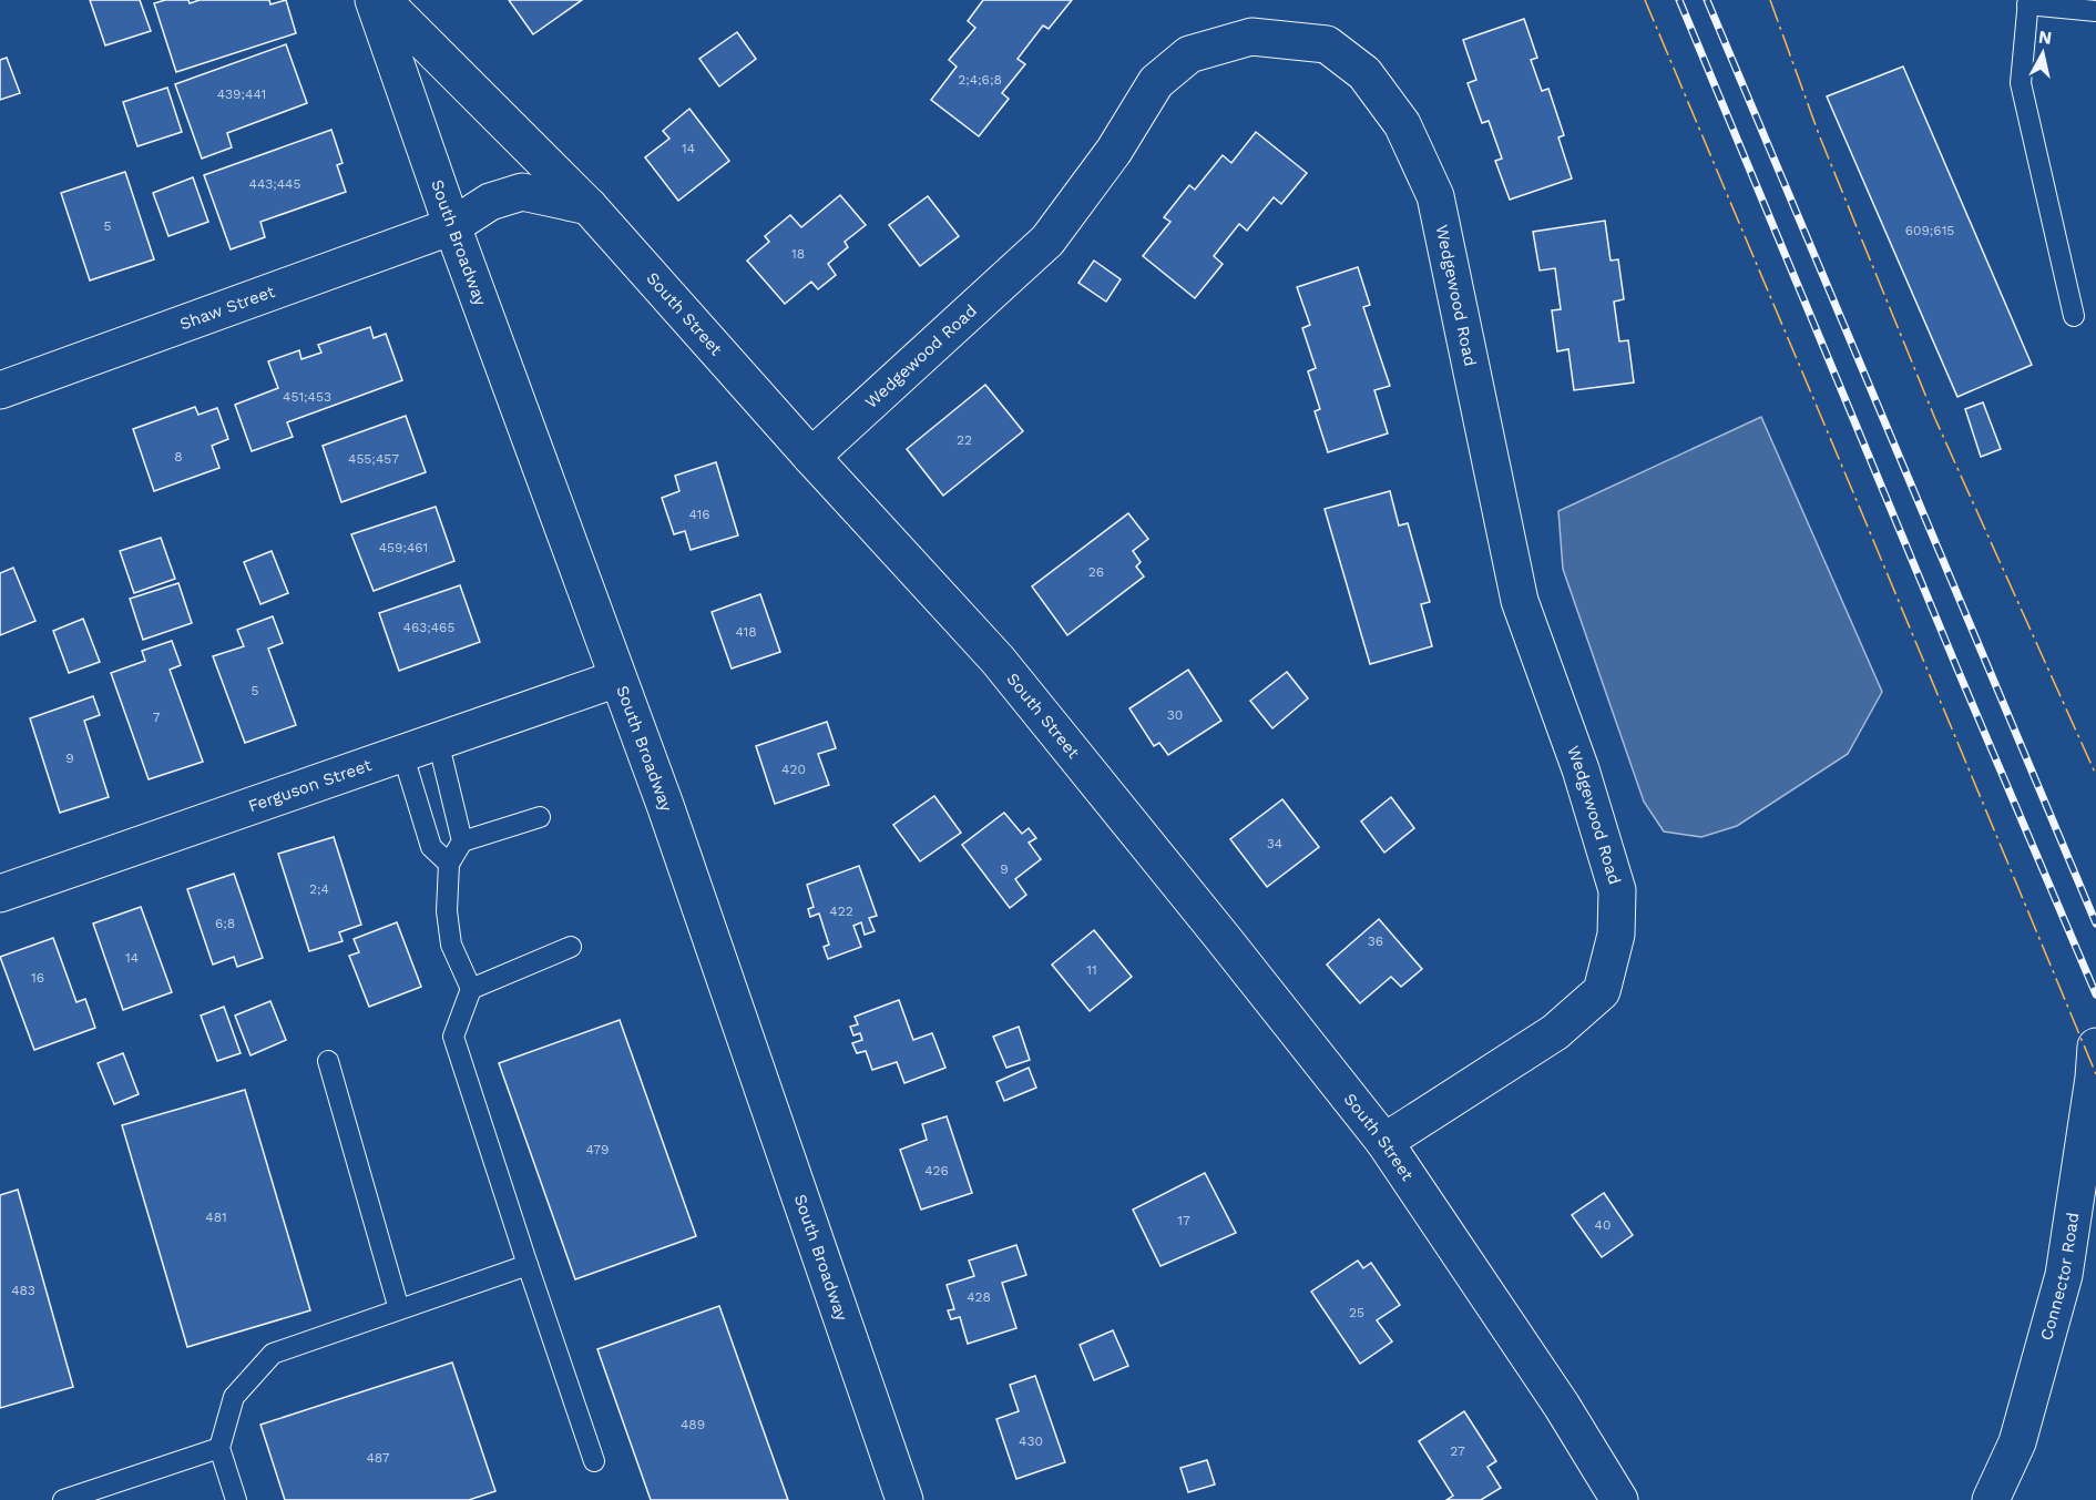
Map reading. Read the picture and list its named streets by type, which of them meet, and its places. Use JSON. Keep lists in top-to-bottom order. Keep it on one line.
{"streets":{"main road":["South Broadway","Wedgewood Road","Shaw Street","South Street","Ferguson Street","Connector Road"]},"crossings":[["South Broadway","Shaw Street"],["South Broadway","Ferguson Street"],["Wedgewood Road","South Street"],["Shaw Street","South Street"]],"house_numbers":["2;4;6;8","439;441","14","443;445","5","609;615","18","451;453","22","8","455;457","416","459;461","26","463;465","418","5","30","7","9","420","34","9","2;4","422","6;8","36","14","11","16","479","426","481","17","40","483","428","25","489","430","27","487"],"north":"top"}
